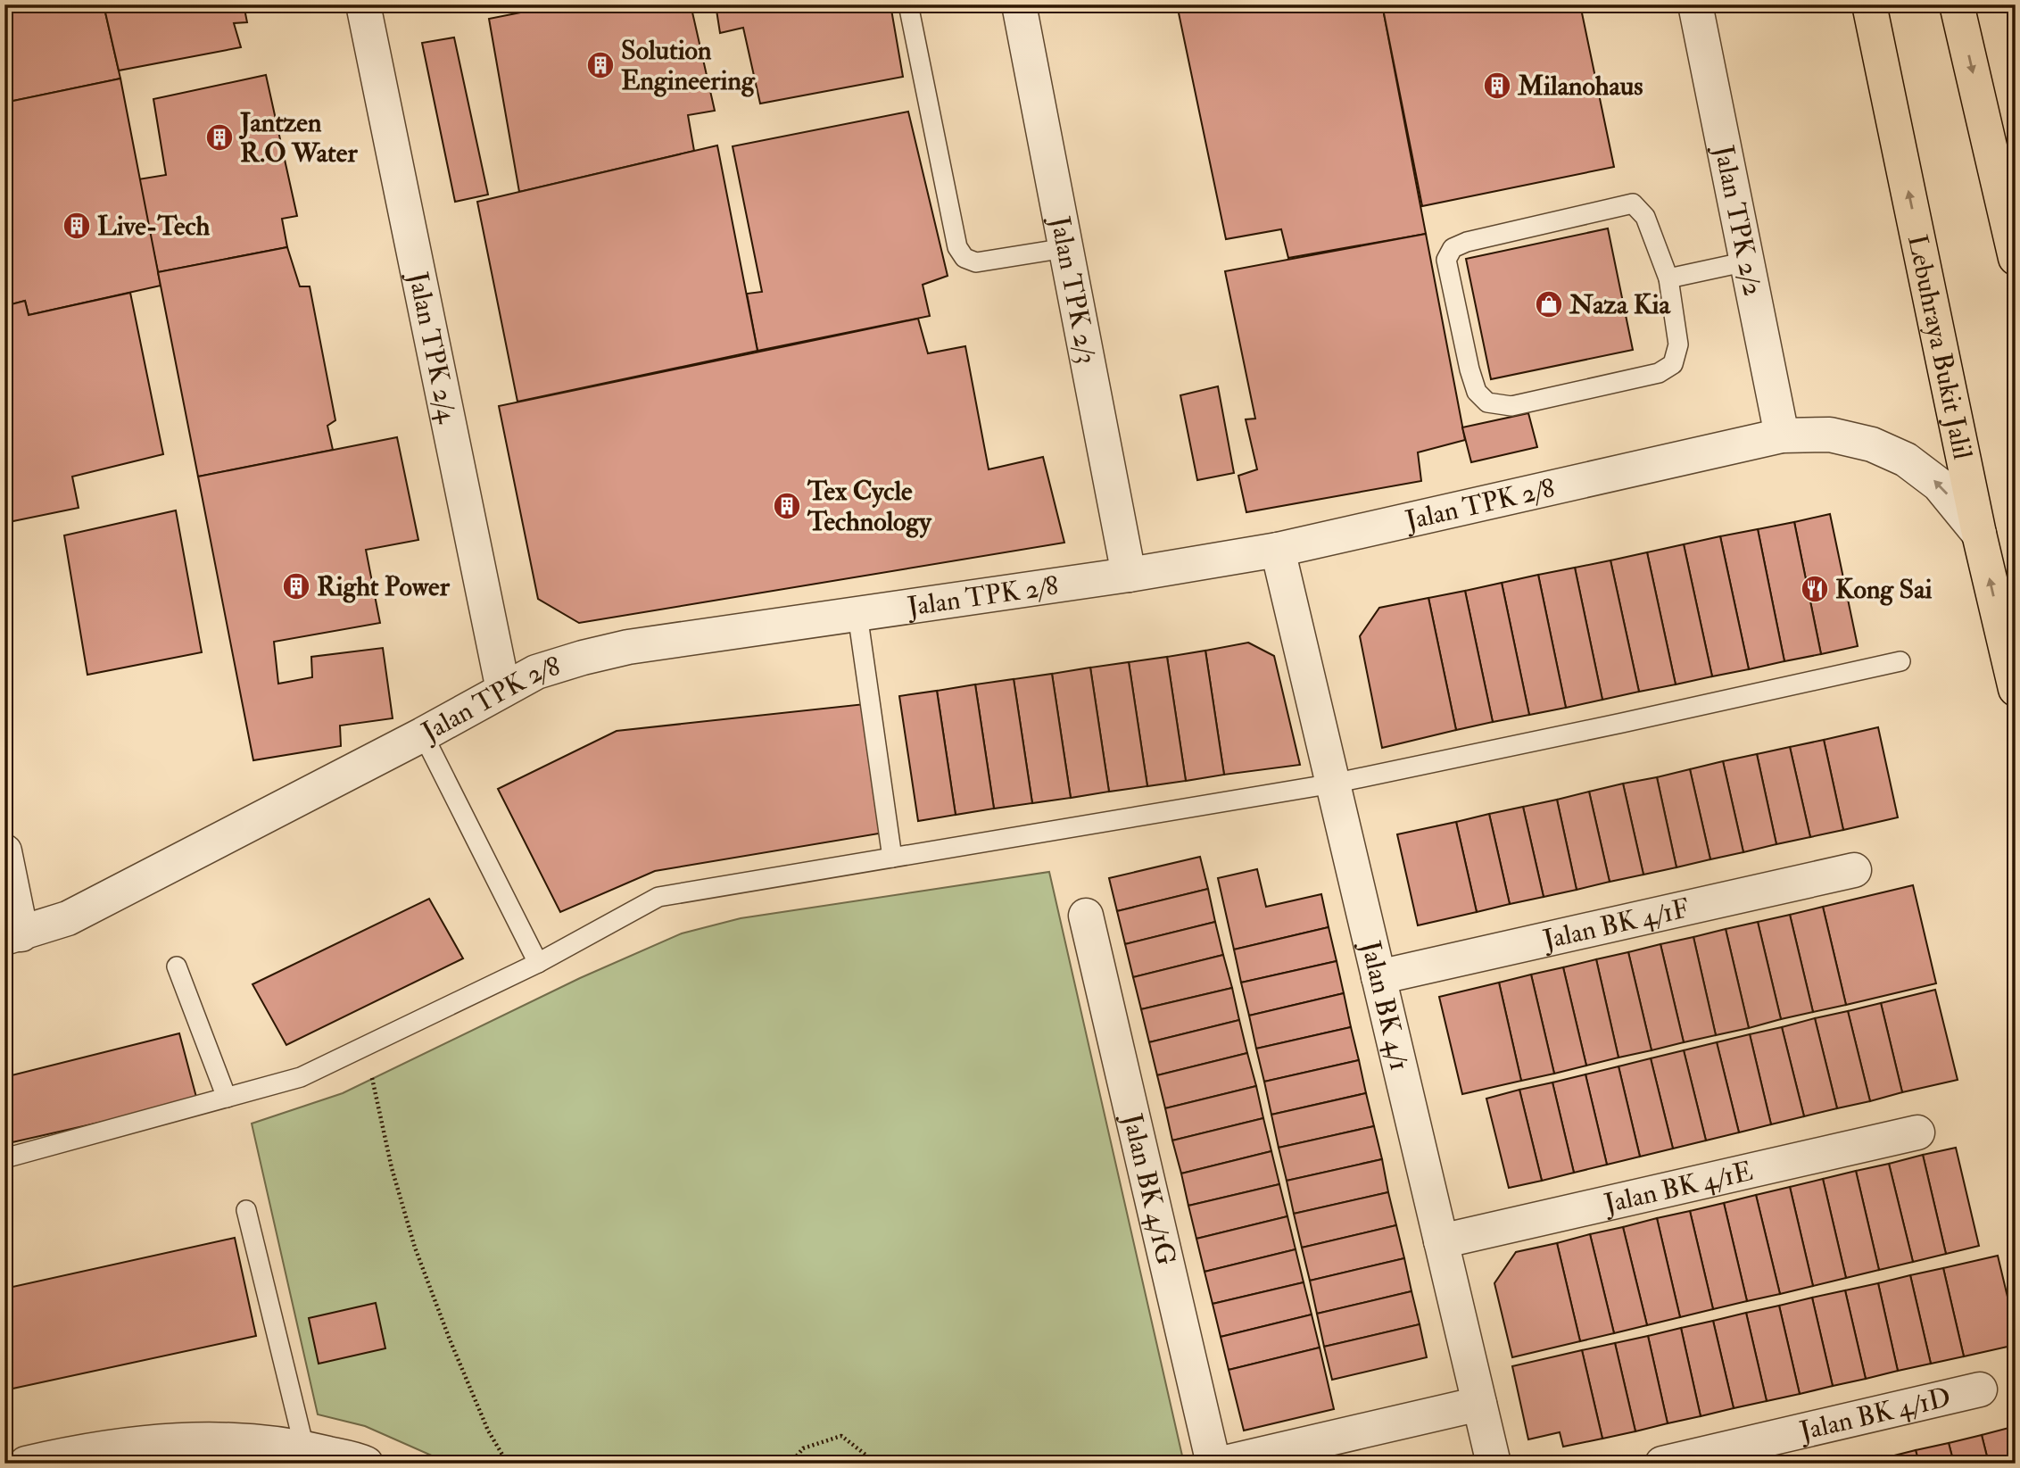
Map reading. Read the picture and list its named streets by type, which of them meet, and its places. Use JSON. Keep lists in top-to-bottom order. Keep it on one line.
{"streets":{"highway":["Lebuhraya Bukit Jalil"],"street":["Jalan TPK 2/2","Jalan TPK 2/3","Jalan TPK 2/4","Jalan TPK 2/8","Jalan BK 4/1F","Jalan BK 4/1","Jalan BK 4/1E","Jalan BK 4/1G","Jalan BK 4/1D"]},"crossings":[["Jalan TPK 2/2","Jalan TPK 2/8"],["Jalan TPK 2/3","Jalan TPK 2/8"],["Jalan TPK 2/4","Jalan TPK 2/8"],["Lebuhraya Bukit Jalil","Jalan TPK 2/8"],["Jalan TPK 2/8","Jalan BK 4/1"],["Jalan BK 4/1F","Jalan BK 4/1"],["Jalan BK 4/1","Jalan BK 4/1E"]],"places":{"building":["Solution Engineering","Milanohaus","Jantzen R.O Water","Live-Tech","Tex Cycle Technology","Right Power"],"shop":["Naza Kia"],"restaurant":["Kong Sai"]}}
